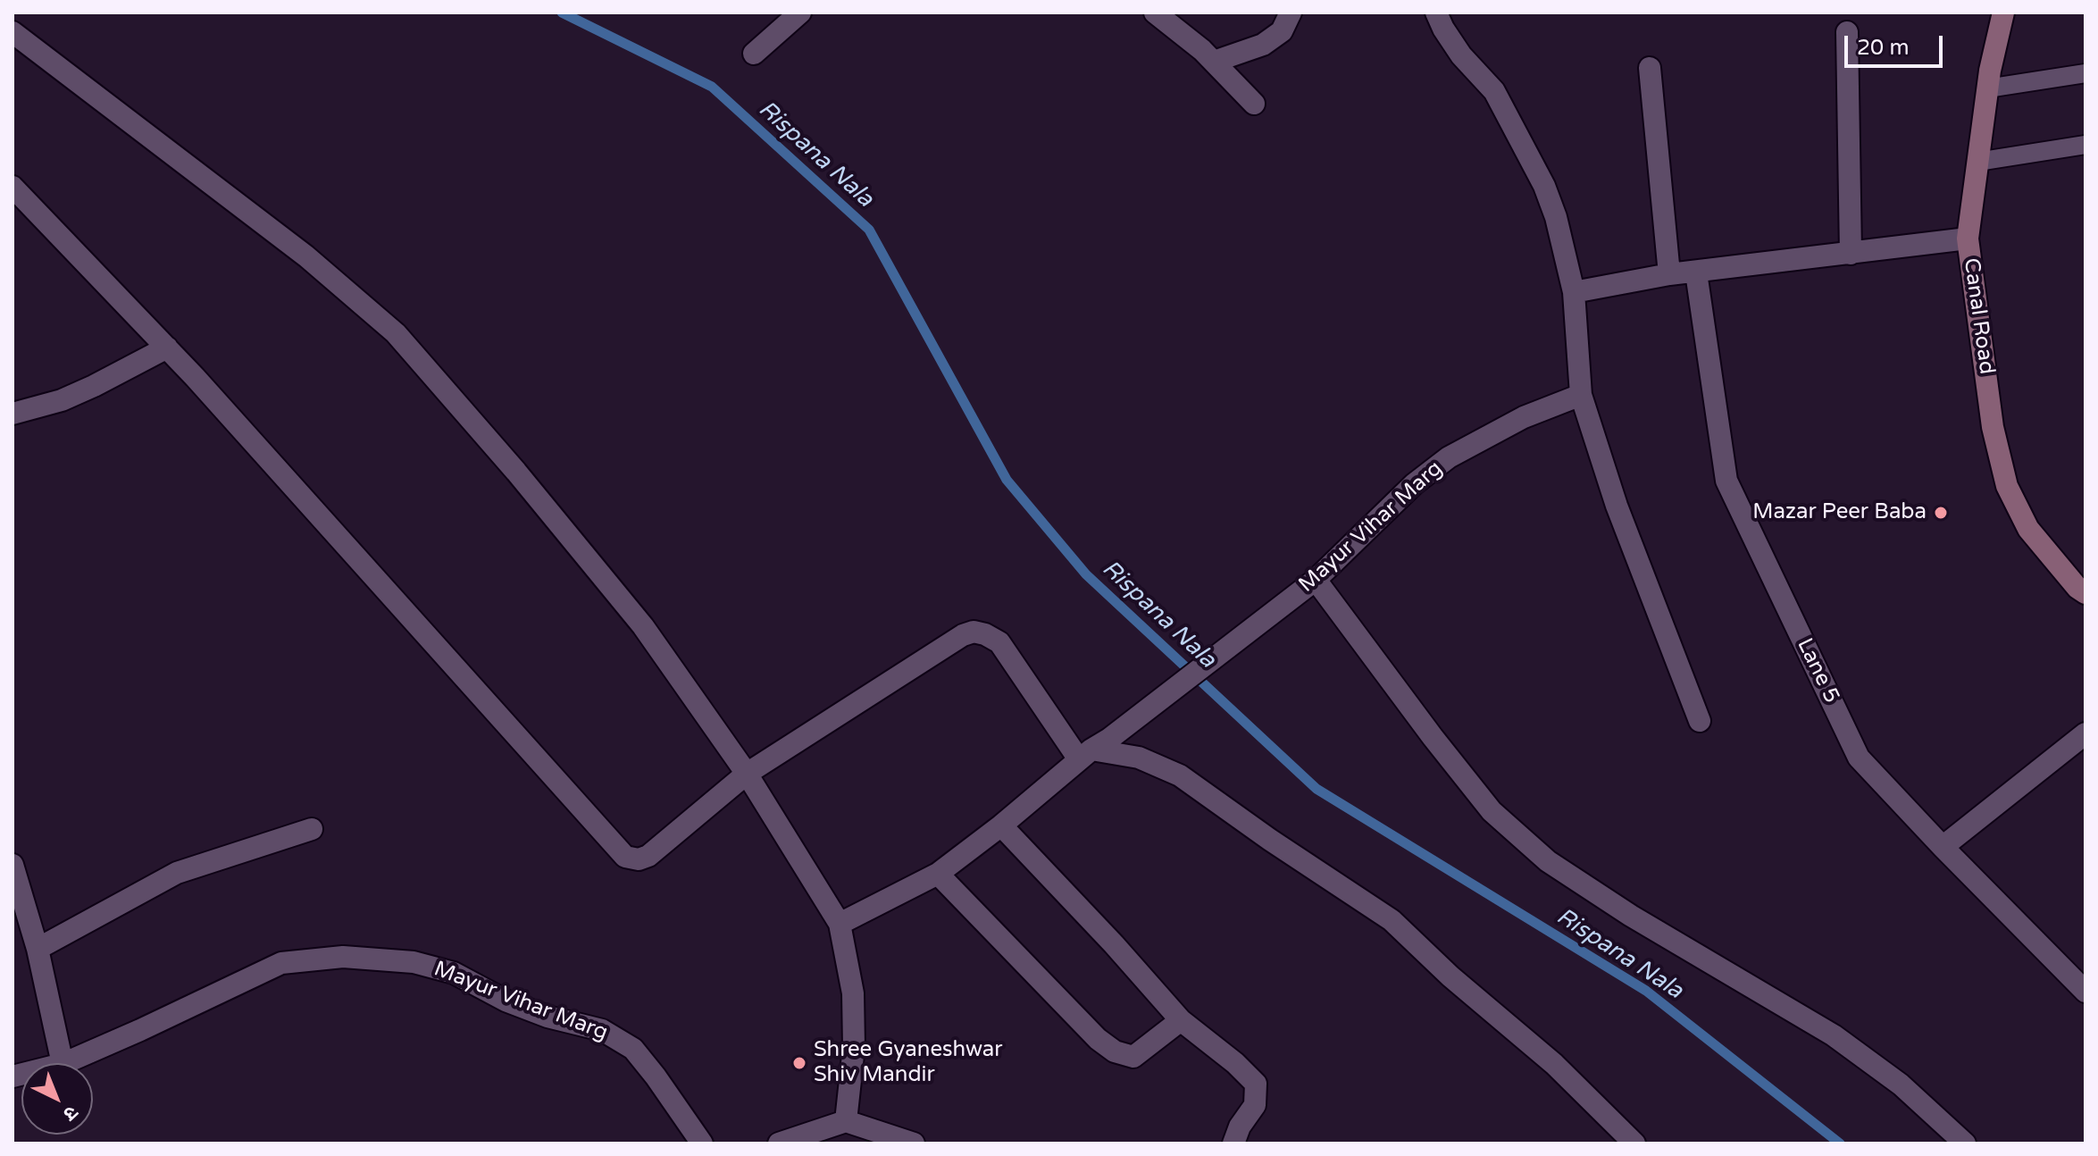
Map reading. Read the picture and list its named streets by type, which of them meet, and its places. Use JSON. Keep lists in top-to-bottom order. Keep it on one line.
{"streets":{"street":["Canal Road","Mayur Vihar Marg","Lane 5"]},"water":["Rispana Nala"],"places":["Mazar Peer Baba","Shree Gyaneshwar Shiv Mandir"],"scale_bar":"20 m","north":"bottom right"}
